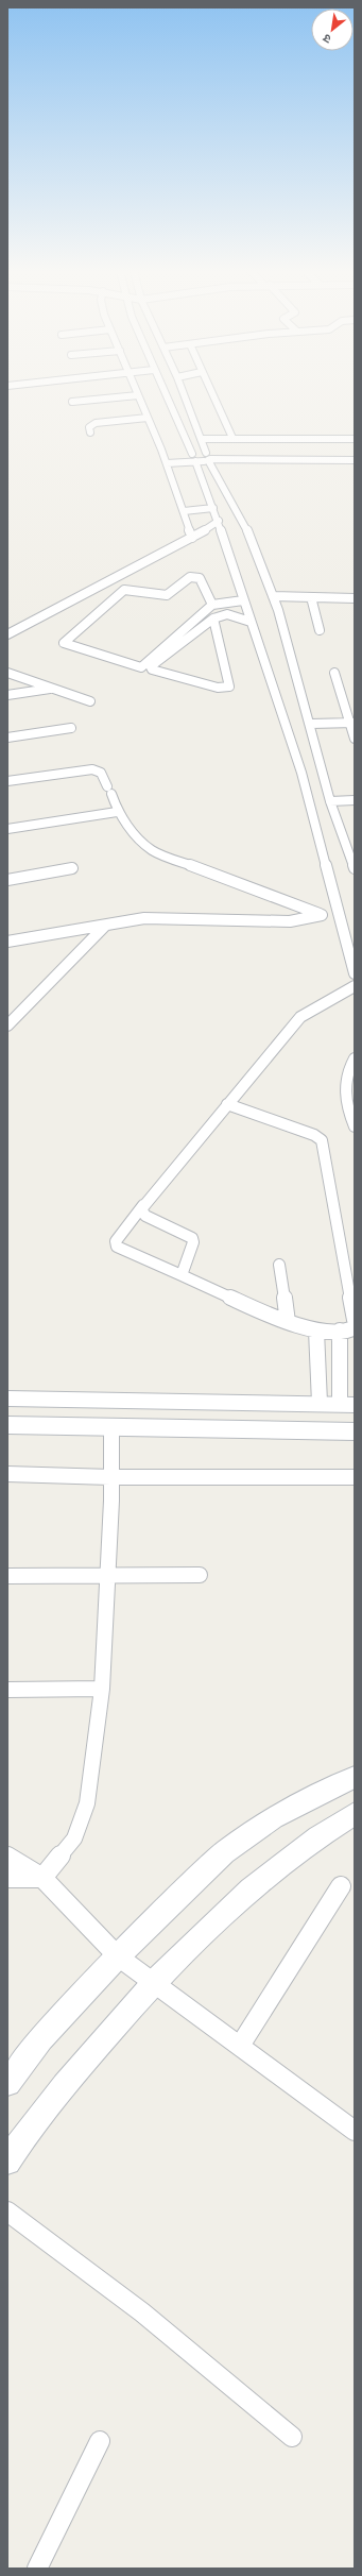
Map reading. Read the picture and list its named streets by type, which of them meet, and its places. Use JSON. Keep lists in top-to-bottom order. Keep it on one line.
{"north":"bottom left"}
